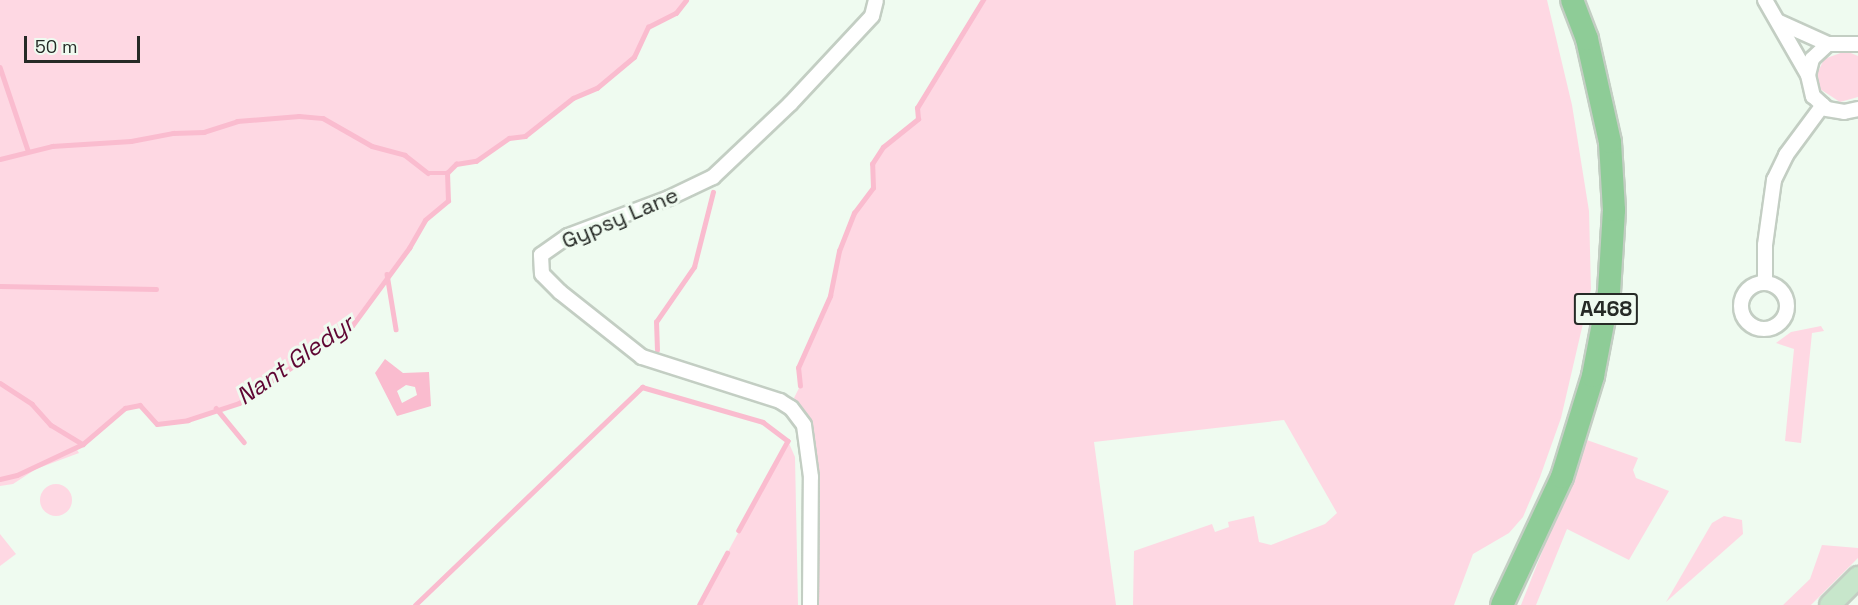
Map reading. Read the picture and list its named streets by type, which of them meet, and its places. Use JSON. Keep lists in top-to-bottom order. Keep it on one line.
{"streets":{"main road":["A468"],"street":["Gypsy Lane"]},"water":["Nant Gledyr"],"scale_bar":"50 m"}
